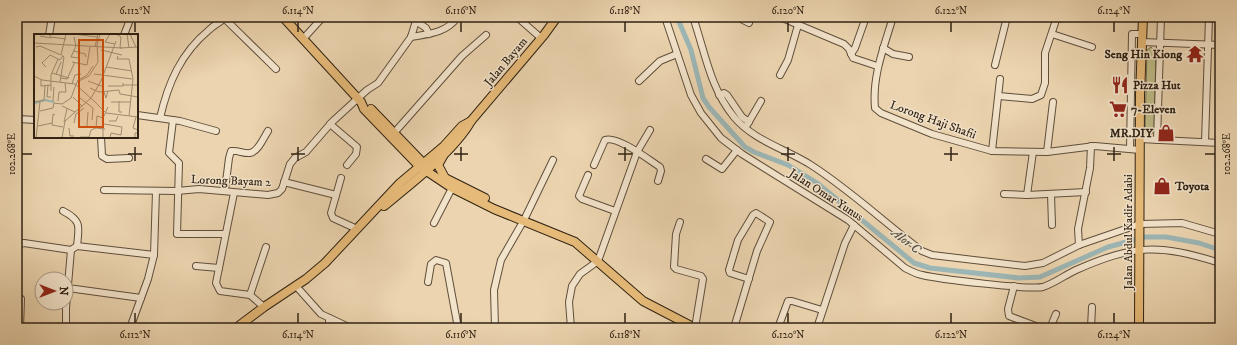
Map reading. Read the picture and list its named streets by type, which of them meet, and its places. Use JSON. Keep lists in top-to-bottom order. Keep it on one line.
{"streets":{"main road":["Jalan Bayam","Jalan Abdul Kadir Adabi"],"street":["Lorong Haji Shafii","Lorong Bayam 2","Jalan Omar Yunus"]},"crossings":[["Lorong Haji Shafii","Jalan Abdul Kadir Adabi"],["Jalan Omar Yunus","Jalan Abdul Kadir Adabi"]],"water":["Alor C"],"places":{"temple":["Seng Hin Kiong"],"restaurant":["Pizza Hut"],"supermarket":["7-Eleven"],"shop":["MR.DIY","Toyota"]},"north":"right","coordinates":["6.112°N","6.114°N","6.116°N","6.118°N","6.120°N","6.122°N","6.124°N","102.268°E"]}
